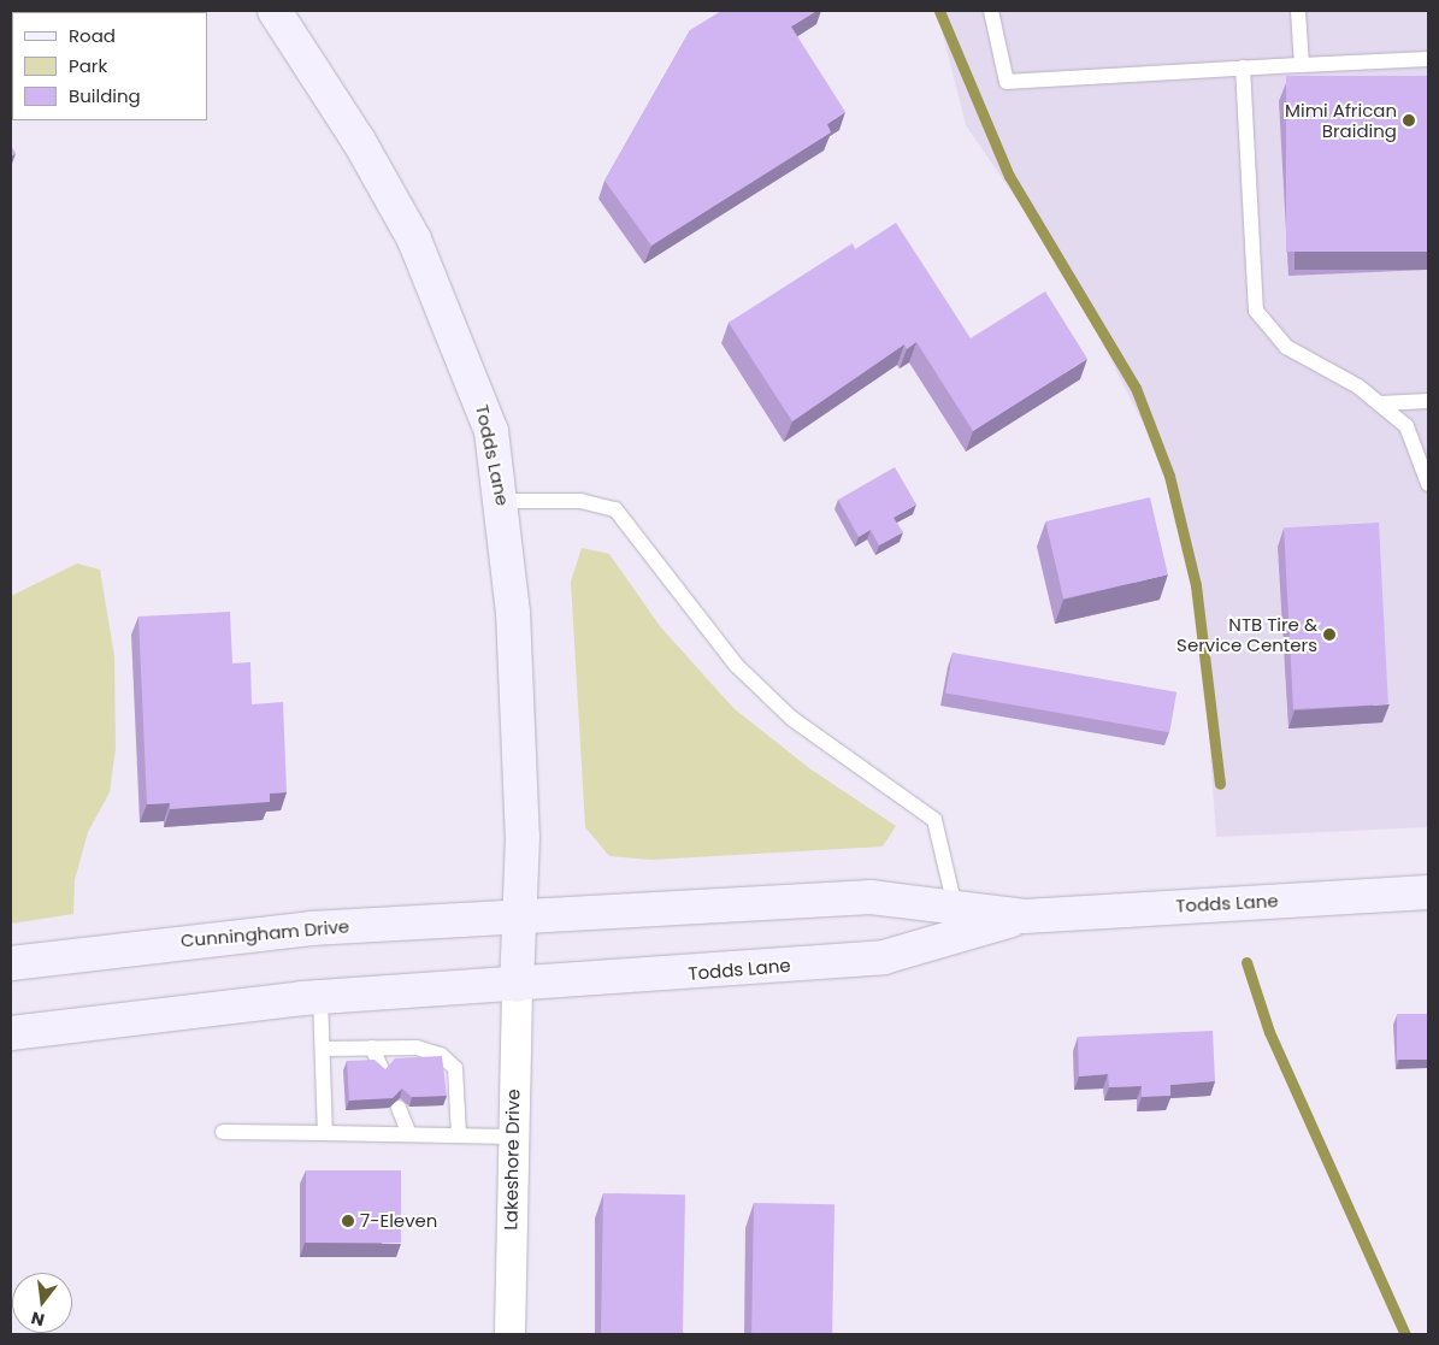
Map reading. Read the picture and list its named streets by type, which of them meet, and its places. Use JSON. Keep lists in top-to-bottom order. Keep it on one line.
{"streets":{"main road":["Todds Lane","Cunningham Drive"],"street":["Lakeshore Drive"]},"crossings":[["Todds Lane","Cunningham Drive"],["Todds Lane","Lakeshore Drive"]],"places":["Mimi African Braiding","NTB Tire & Service Centers","7-Eleven"],"legend":["Road","Park","Building"],"north":"bottom"}
